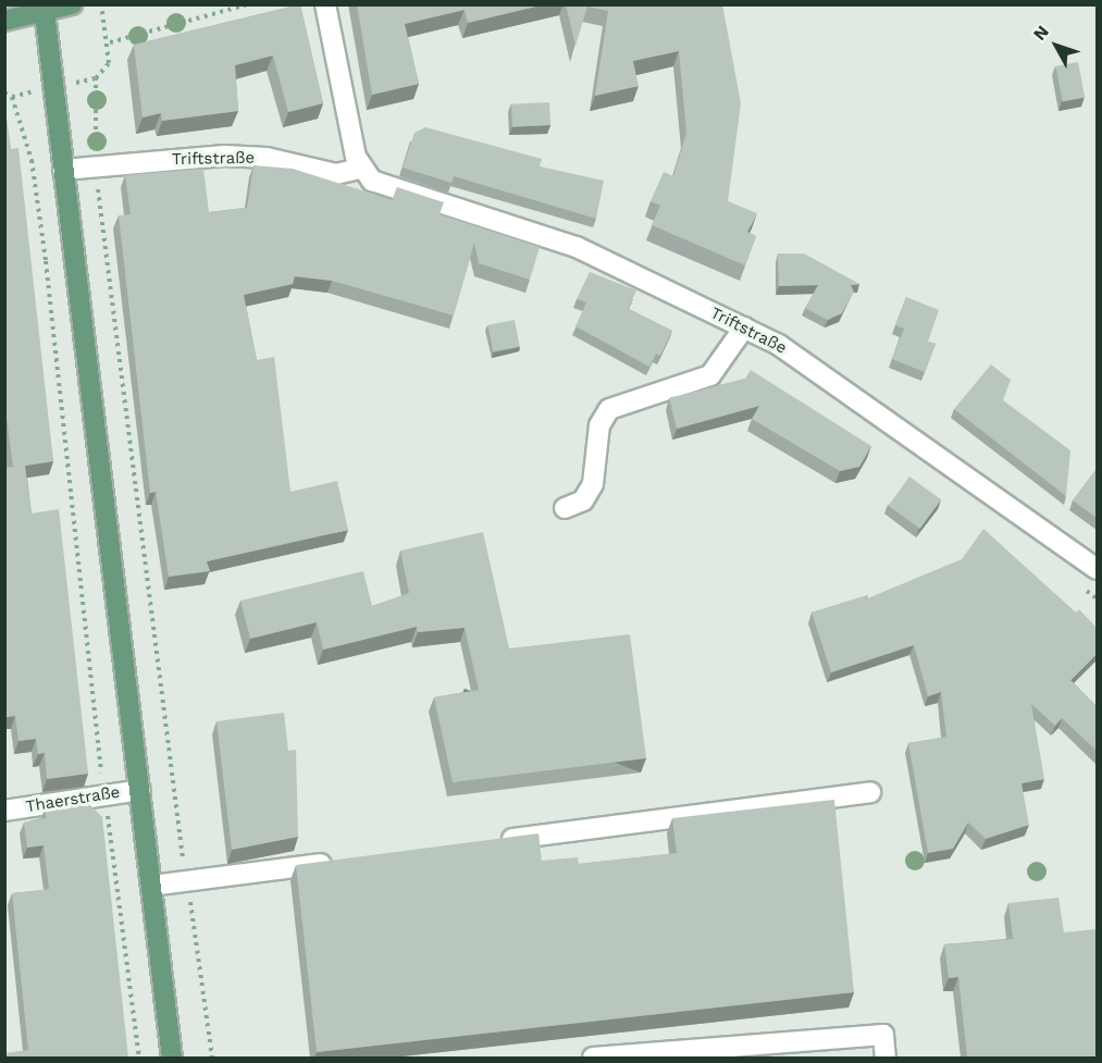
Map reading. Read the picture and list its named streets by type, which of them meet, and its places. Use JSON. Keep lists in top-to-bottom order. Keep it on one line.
{"streets":{"street":["Triftstraße","Thaerstraße"]},"north":"top left"}
